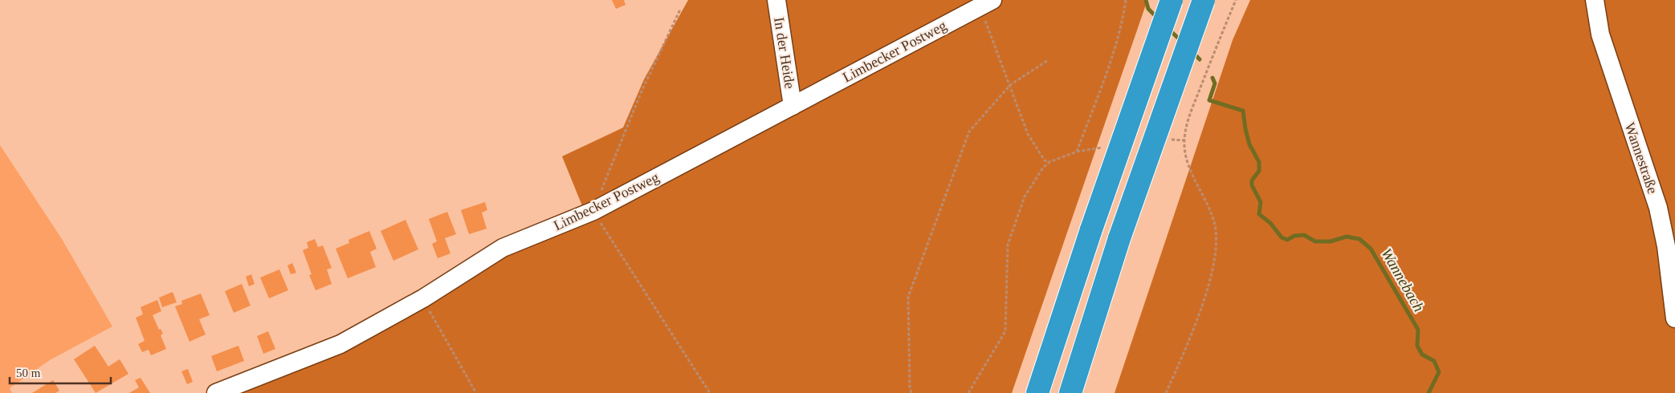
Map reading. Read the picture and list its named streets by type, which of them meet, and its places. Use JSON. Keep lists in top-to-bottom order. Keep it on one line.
{"streets":{"street":["Limbecker Postweg","In der Heide","Wannestraße"]},"crossings":[["Limbecker Postweg","In der Heide"]],"water":["Wannebach"],"scale_bar":"50 m"}
